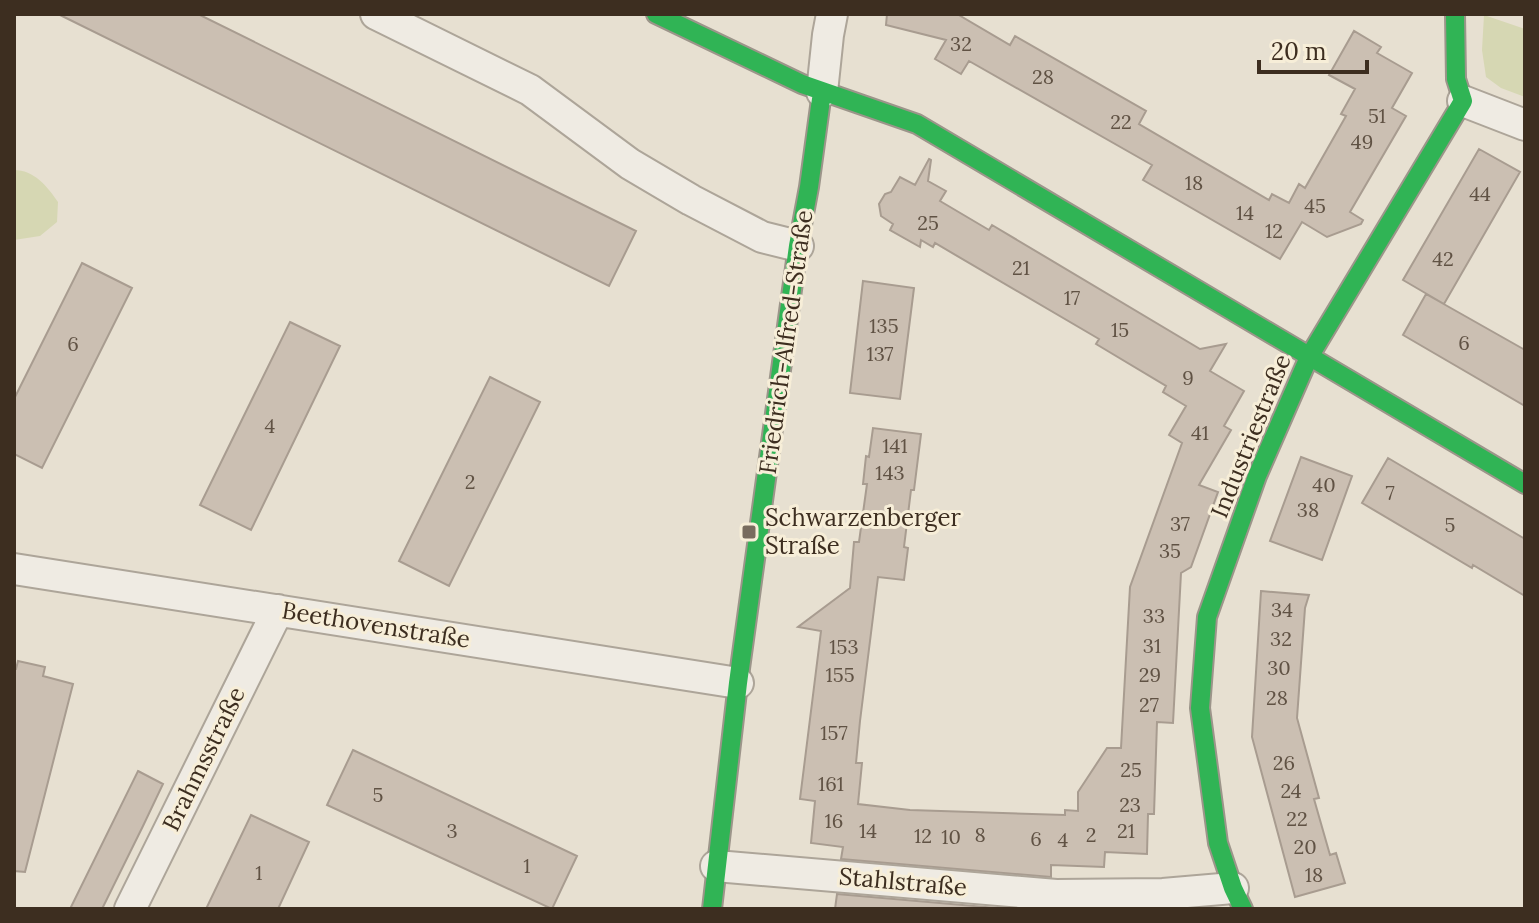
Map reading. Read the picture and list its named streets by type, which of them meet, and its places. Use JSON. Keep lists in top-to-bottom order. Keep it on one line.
{"streets":{"street":["Friedrich-Alfred-Straße","Industriestraße","Beethovenstraße","Brahmsstraße","Stahlstraße"]},"crossings":[["Friedrich-Alfred-Straße","Beethovenstraße"],["Friedrich-Alfred-Straße","Stahlstraße"],["Industriestraße","Stahlstraße"],["Beethovenstraße","Brahmsstraße"]],"places":{"transit":["Schwarzenberger Straße"]},"house_numbers":["32","28","51","22","49","18","44","45","14","25","12","42","21","17","135","15","6","6","137","9","4","41","141","143","2","40","7","38","37","5","35","34","33","32","31","153","30","155","29","28","27","157","26","25","161","24","5","23","22","16","3","14","21","8","2","12","10","6","4","20","1","1","18"],"scale_bar":"20 m"}
